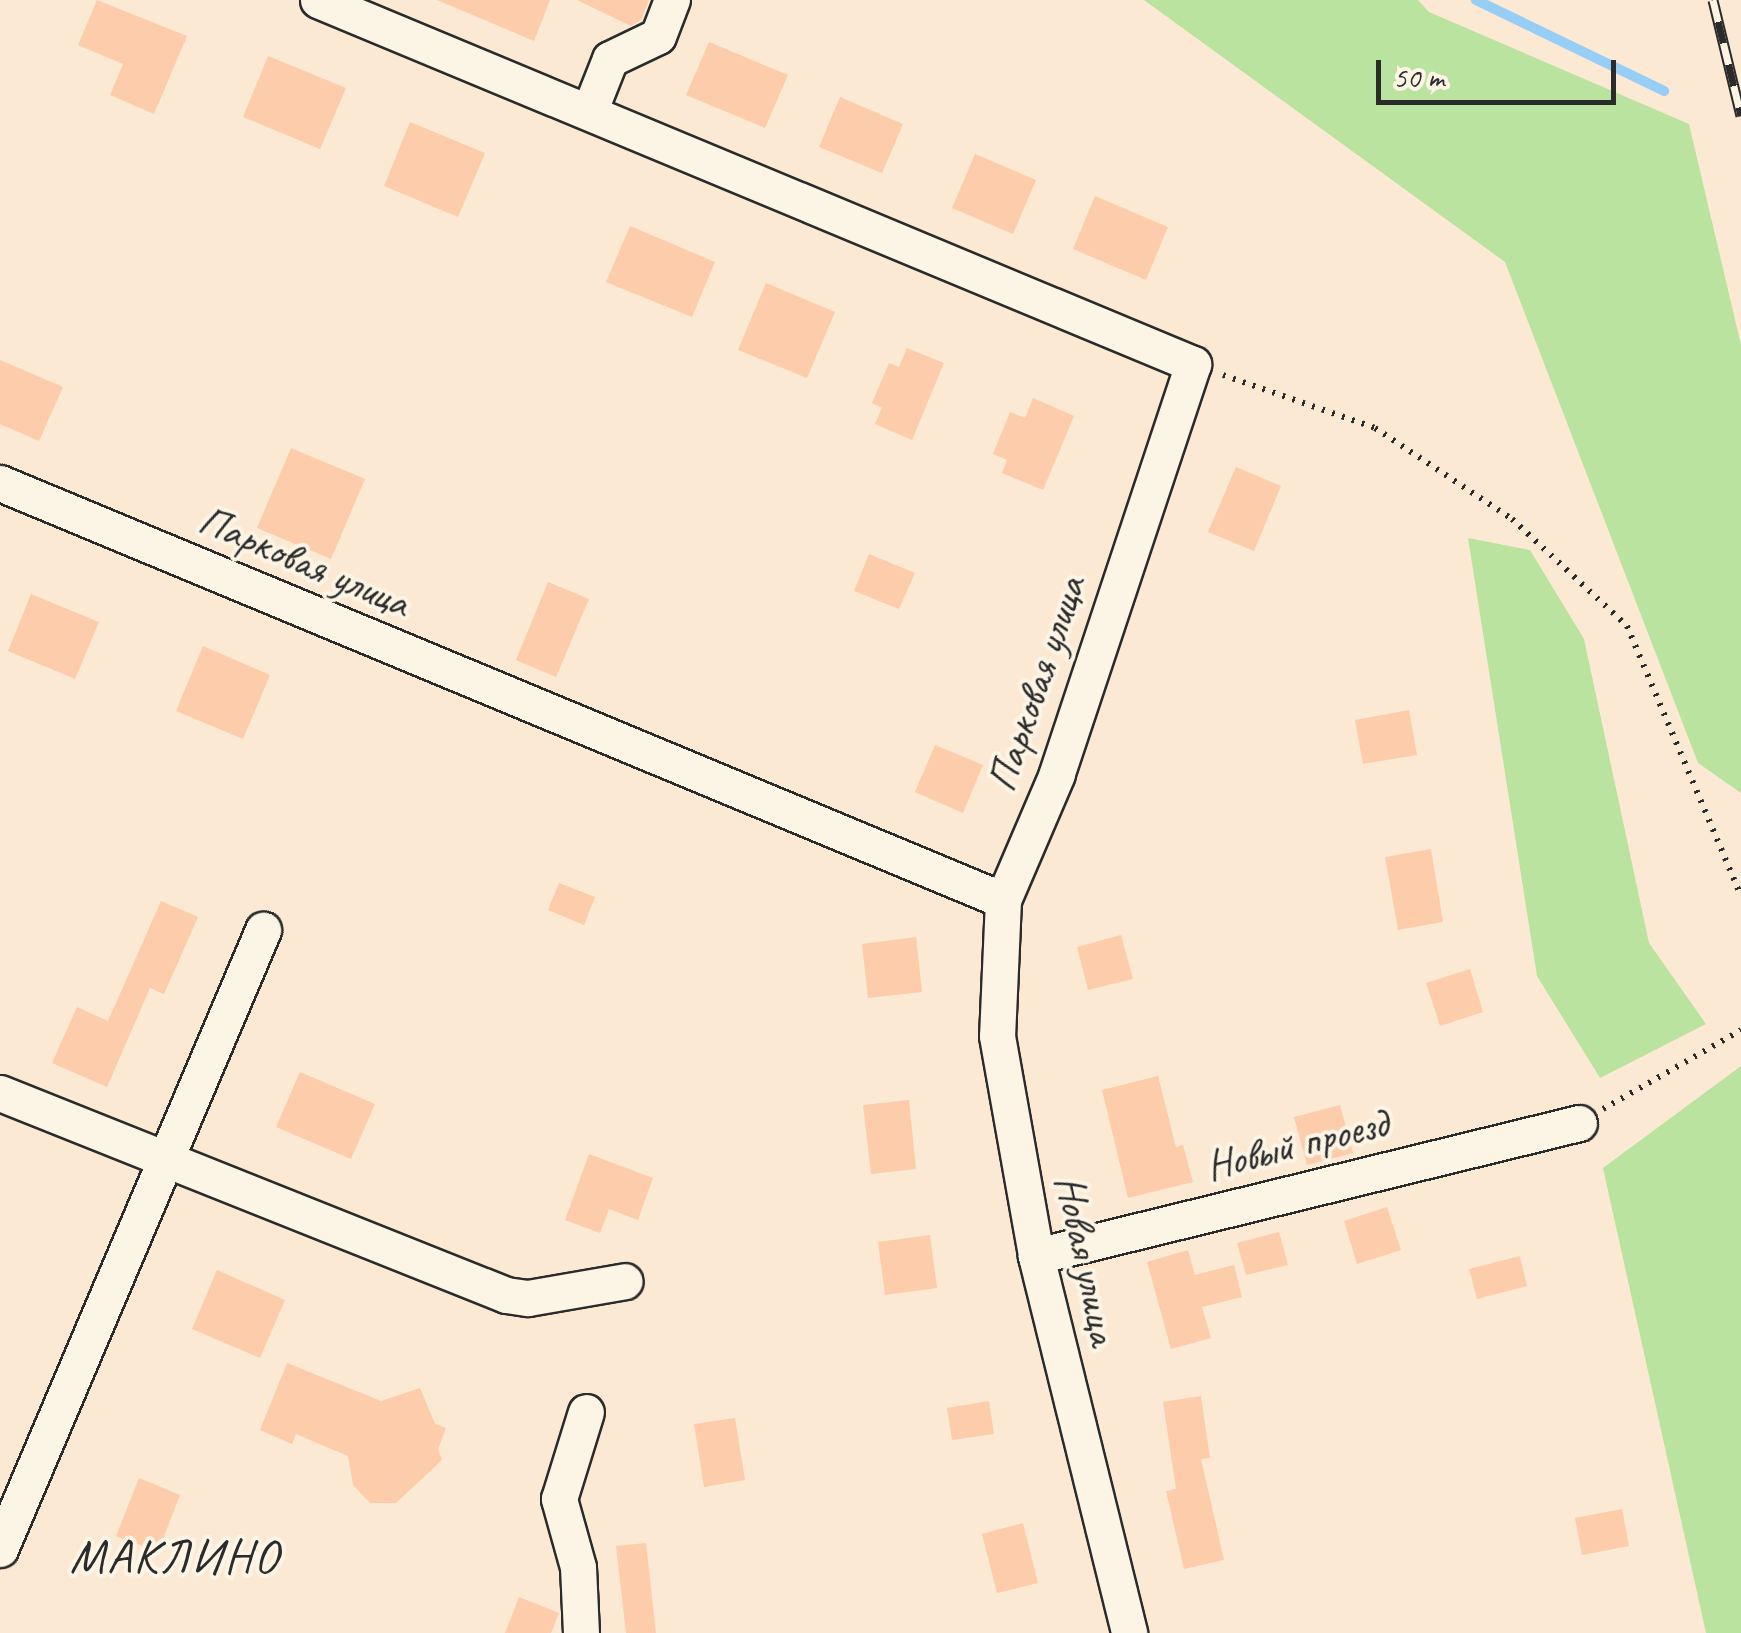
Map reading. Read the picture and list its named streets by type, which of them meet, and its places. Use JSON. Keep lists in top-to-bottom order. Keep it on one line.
{"streets":{"street":["Парковая улица","Новый проезд","Новая улица"]},"crossings":[["Парковая улица","Новая улица"],["Новый проезд","Новая улица"]],"districts":["МАКЛИНО"],"scale_bar":"50 m"}
